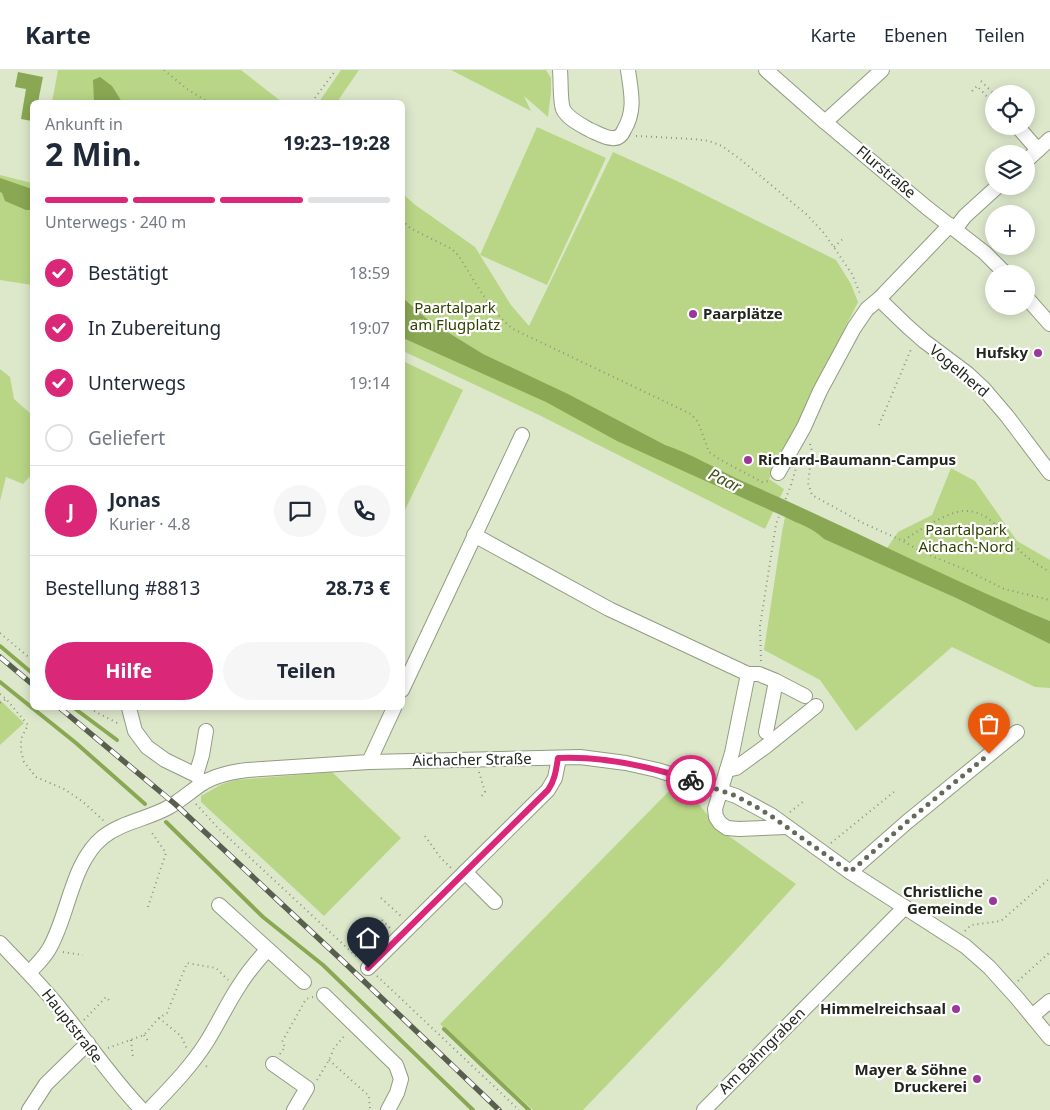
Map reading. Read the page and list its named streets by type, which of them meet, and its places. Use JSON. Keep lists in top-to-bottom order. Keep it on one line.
{"streets":{"street":["Flurstraße","Vogelherd","Aichacher Straße","Hauptstraße","Am Bahngraben"]},"crossings":[["Aichacher Straße","Hauptstraße"],["Aichacher Straße","Am Bahngraben"]],"water":["Paar"],"parks":["Paartalpark am Flugplatz","Paartalpark Aichach-Nord"],"places":["Paarplätze","Hufsky","Richard-Baumann-Campus","Christliche Gemeinde","Himmelreichsaal","Mayer & Söhne Druckerei"],"page":{"header":"Karte","nav":["Karte","Ebenen","Teilen"],"map_buttons":["+","−"],"heading":["2 Min.","Ankunft in","19:23–19:28"],"panel":["Jonas","Kurier · 4.8","Bestellung #8813","28.73 €"],"bar":"Unterwegs · 240 m","list":[["Bestätigt","18:59"],["In Zubereitung","19:07"],["Unterwegs","19:14"],"Geliefert"],"round":"J","buttons":["Hilfe","Teilen"]}}
